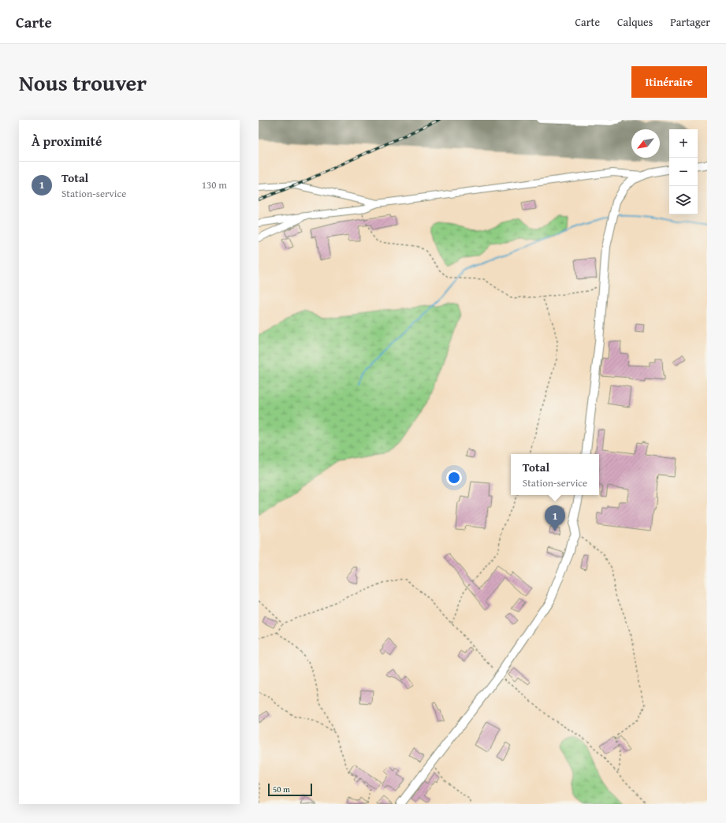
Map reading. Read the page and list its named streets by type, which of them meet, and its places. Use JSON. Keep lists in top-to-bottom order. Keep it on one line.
{"scale_bar":"50 m","north":"bottom left","page":{"header":"Carte","nav":["Carte","Calques","Partager"],"title":"Nous trouver","buttons":"Itinéraire","heading":"À proximité","map_buttons":["+","−"],"list":[{"mark":"1","name":"Total","note":"Station-service","value":"130 m"}],"popup":["Total","Station-service"],"pins":"1","scale":"50 m"}}
